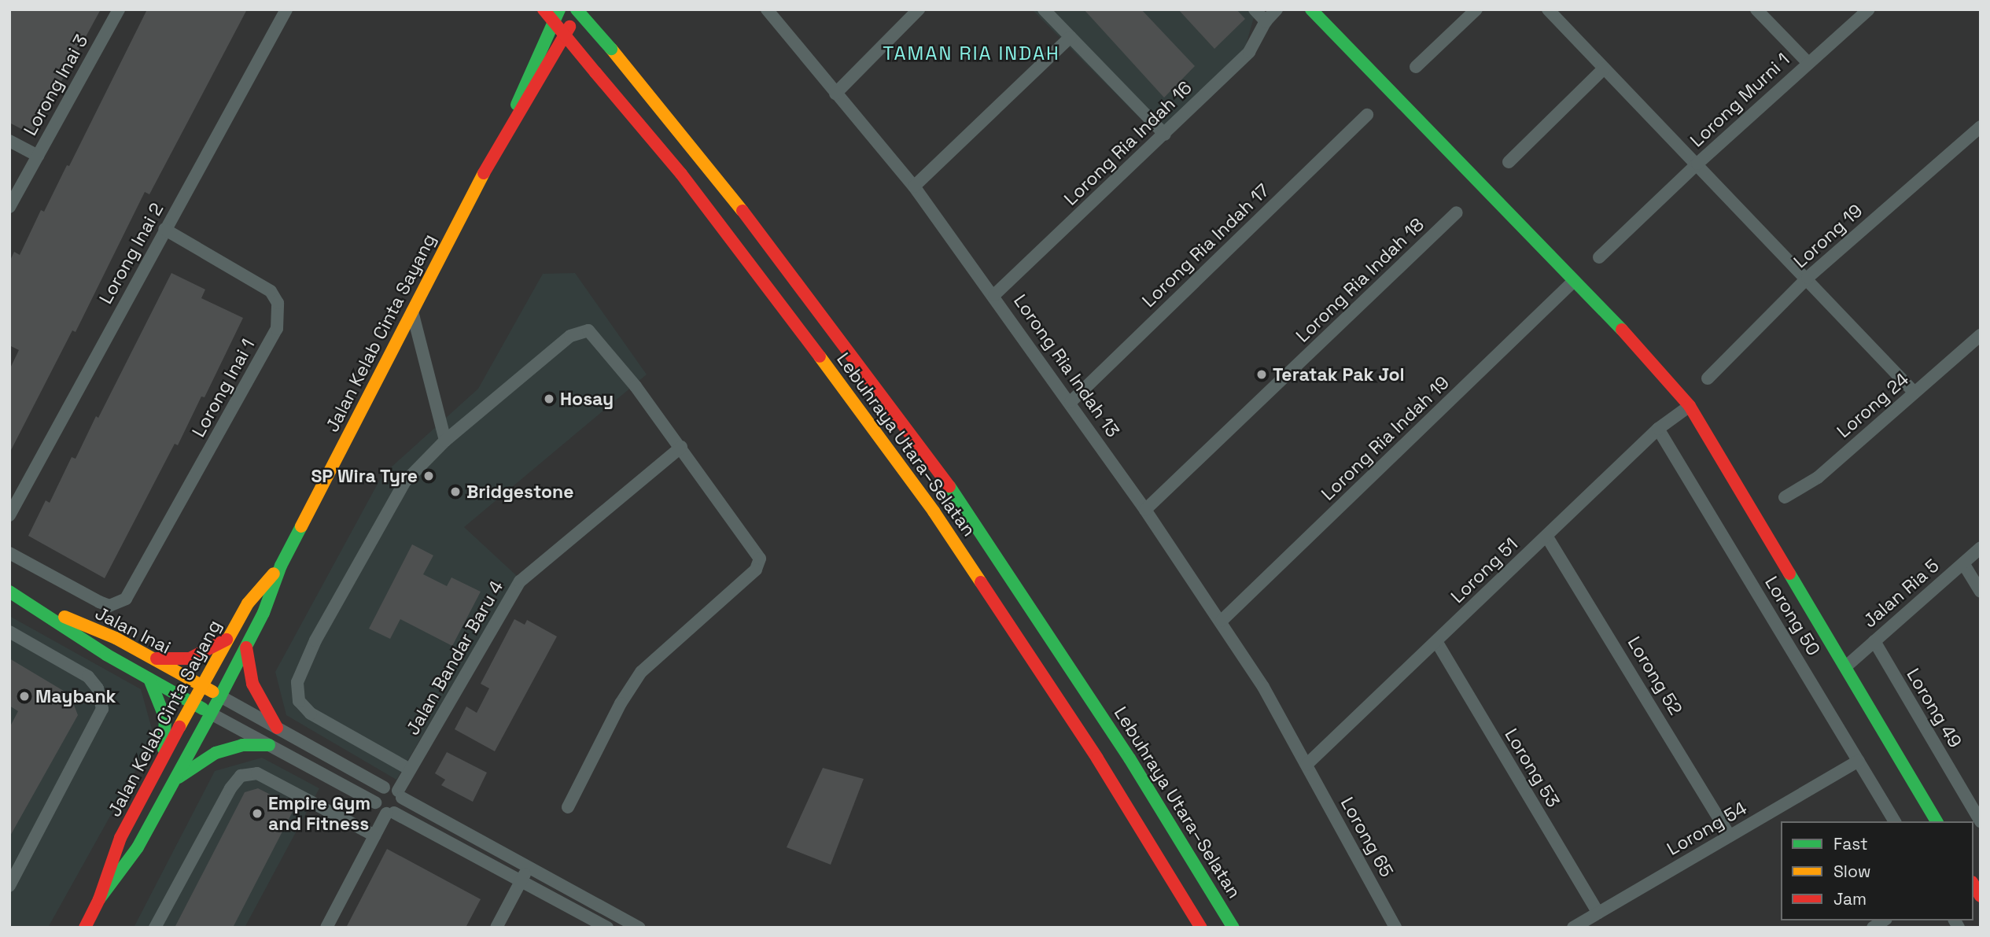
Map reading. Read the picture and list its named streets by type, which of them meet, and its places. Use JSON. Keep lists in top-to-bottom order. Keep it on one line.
{"streets":{"main road":["Jalan Kelab Cinta Sayang","Lebuhraya Utara–Selatan","Jalan Inai"],"street":["Lorong Inai 3","Lorong Murni 1","Lorong Ria Indah 16","Lorong 19","Lorong Ria Indah 17","Lorong Inai 2","Lorong Ria Indah 18","Lorong Ria Indah 13","Lorong Inai 1","Lorong 24","Lorong Ria Indah 19","Lorong 51","Jalan Ria 5","Lorong 50","Jalan Bandar Baru 4","Lorong 52","Lorong 49","Lorong 53","Lorong 54","Lorong 65"]},"crossings":[["Lorong Ria Indah 16","Lorong Ria Indah 13"],["Lorong Ria Indah 17","Lorong Ria Indah 13"],["Lorong Inai 2","Lorong Inai 1"],["Lorong Ria Indah 18","Lorong Ria Indah 13"],["Jalan Kelab Cinta Sayang","Lebuhraya Utara–Selatan"],["Jalan Kelab Cinta Sayang","Jalan Inai"],["Lorong Ria Indah 13","Lorong Ria Indah 19"],["Lorong Ria Indah 13","Lorong 51"],["Lorong Ria Indah 13","Lorong 65"],["Lorong 51","Lorong 50"],["Lorong 51","Lorong 52"],["Lorong 51","Lorong 53"],["Lorong 51","Lorong 65"],["Jalan Ria 5","Lorong 49"],["Lorong 50","Lorong 54"],["Lorong 52","Lorong 54"],["Lorong 53","Lorong 54"]],"districts":["TAMAN RIA INDAH"],"places":["Teratak Pak Jol","Hosay","SP Wira Tyre","Bridgestone","Maybank","Empire Gym and Fitness"],"legend":["Fast","Slow","Jam"]}
